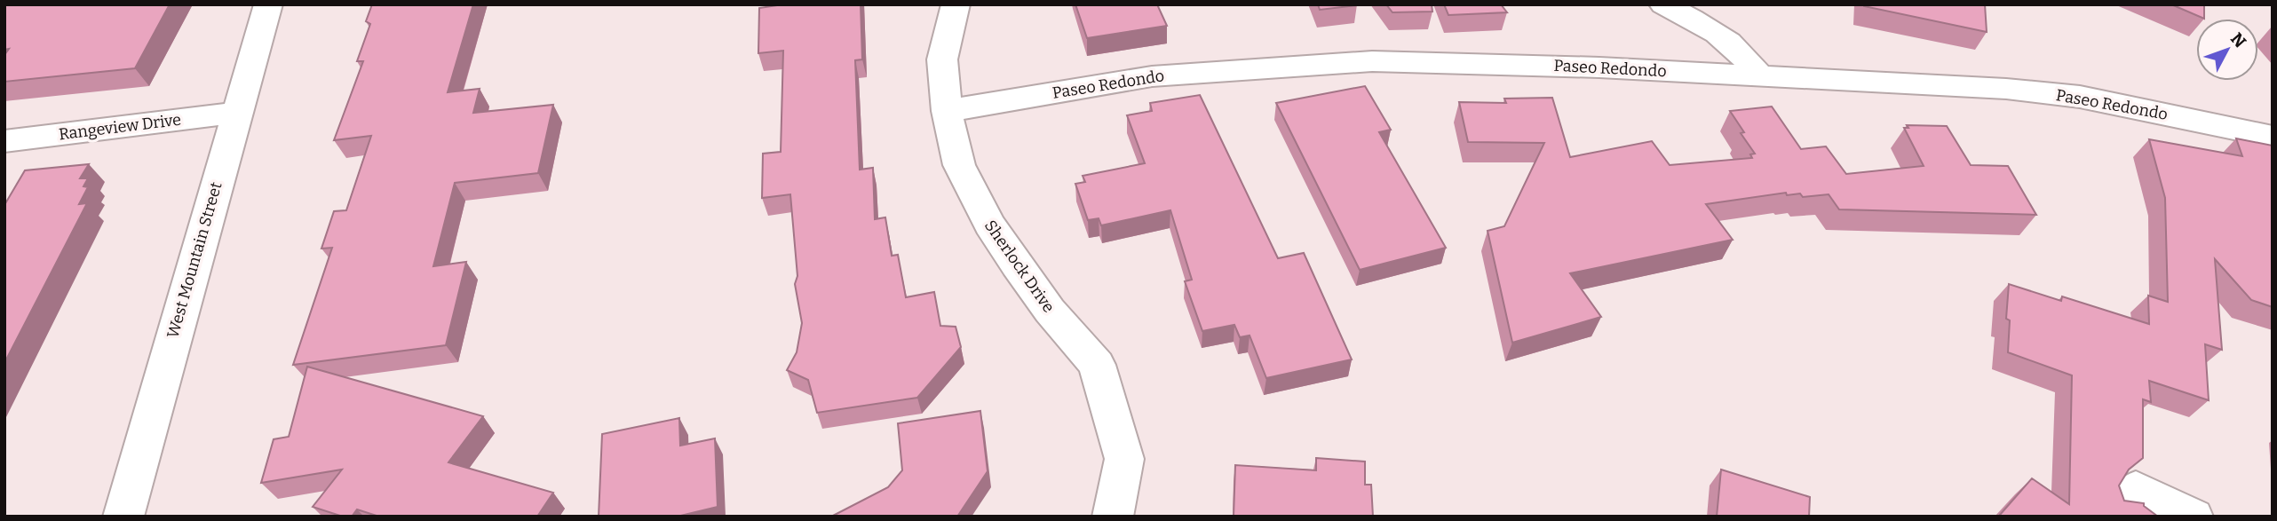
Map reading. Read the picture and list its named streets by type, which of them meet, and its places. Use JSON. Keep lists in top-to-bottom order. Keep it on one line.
{"streets":{"street":["Paseo Redondo","Rangeview Drive","West Mountain Street","Sherlock Drive"]},"crossings":[["Paseo Redondo","Sherlock Drive"],["Rangeview Drive","West Mountain Street"]],"north":"top right"}
